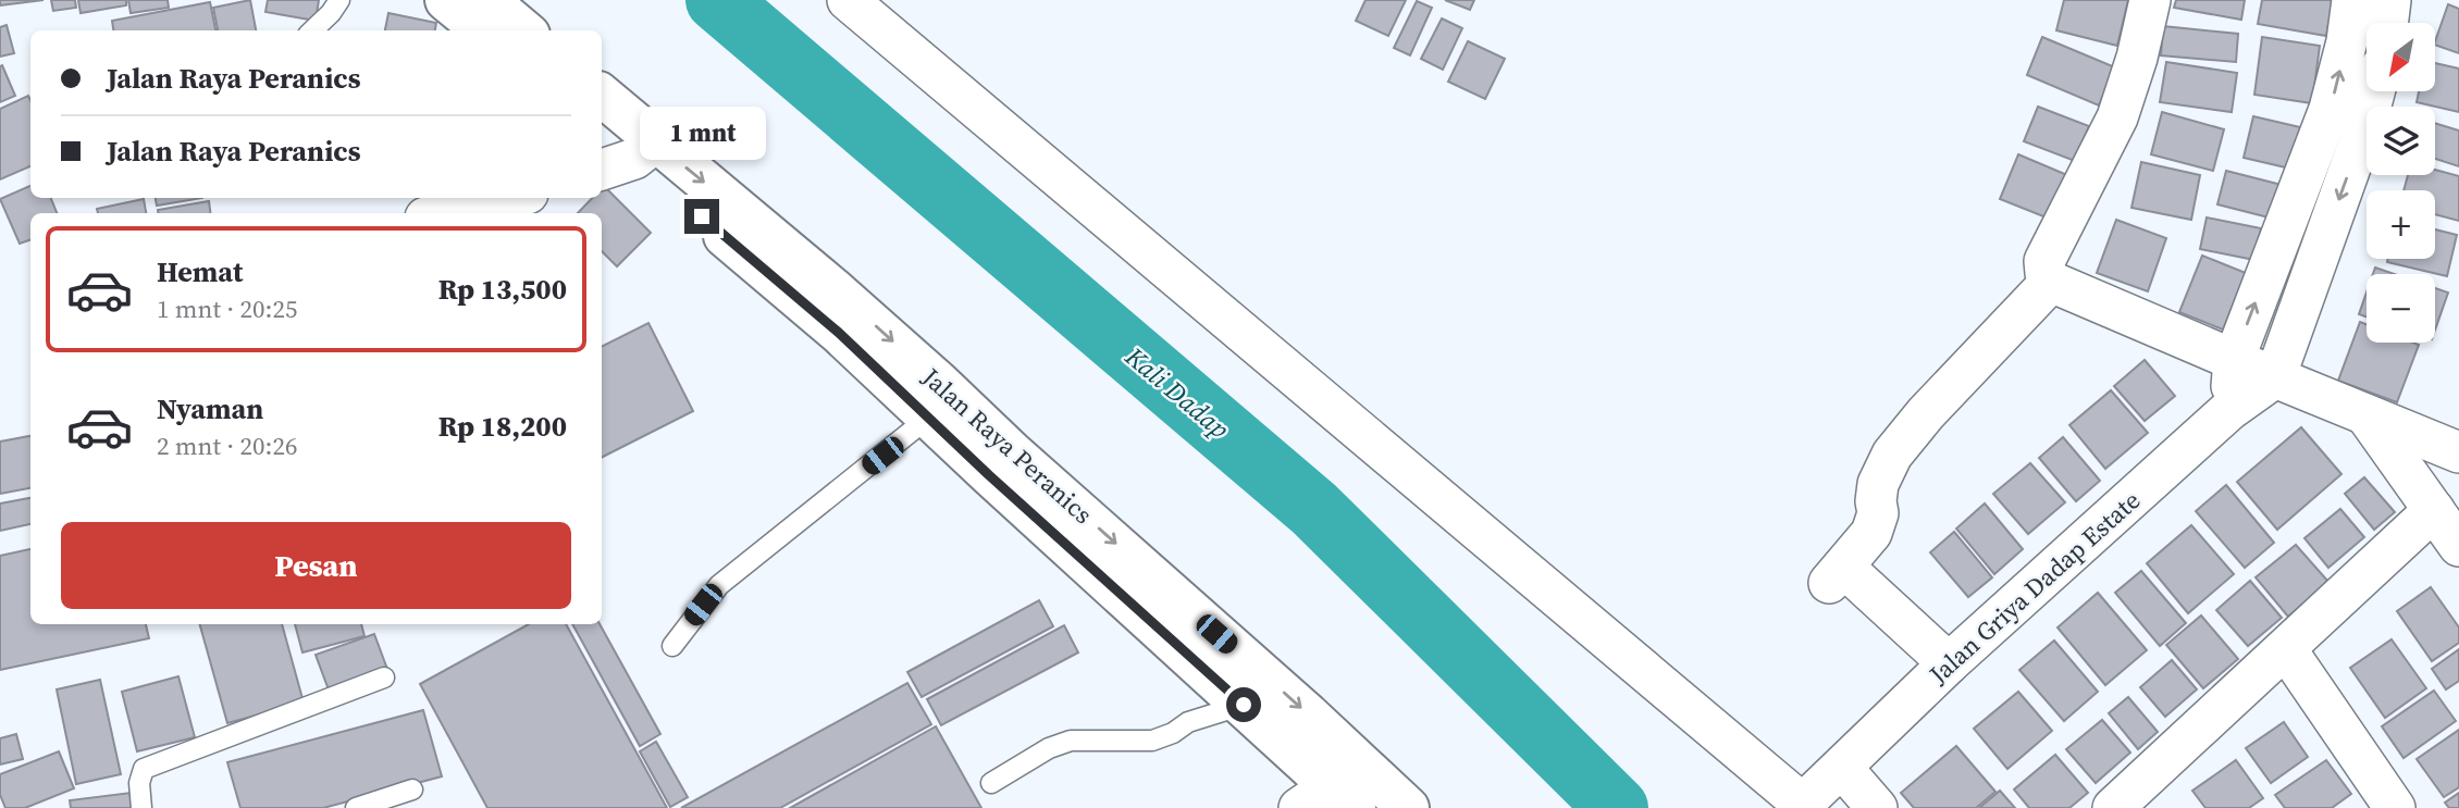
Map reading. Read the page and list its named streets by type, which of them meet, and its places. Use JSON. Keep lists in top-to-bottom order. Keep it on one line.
{"streets":{"street":["Jalan Raya Peranics","Jalan Griya Dadap Estate"]},"water":["Kali Dadap"],"north":"bottom left","page":{"map_buttons":["+","−"],"banner":["Jalan Raya Peranics","Jalan Raya Peranics"],"bubble":"1 mnt","list":[{"name":"Hemat","note":"1 mnt · 20:25","value":"Rp 13,500"},{"name":"Nyaman","note":"2 mnt · 20:26","value":"Rp 18,200"}],"buttons":"Pesan"}}
